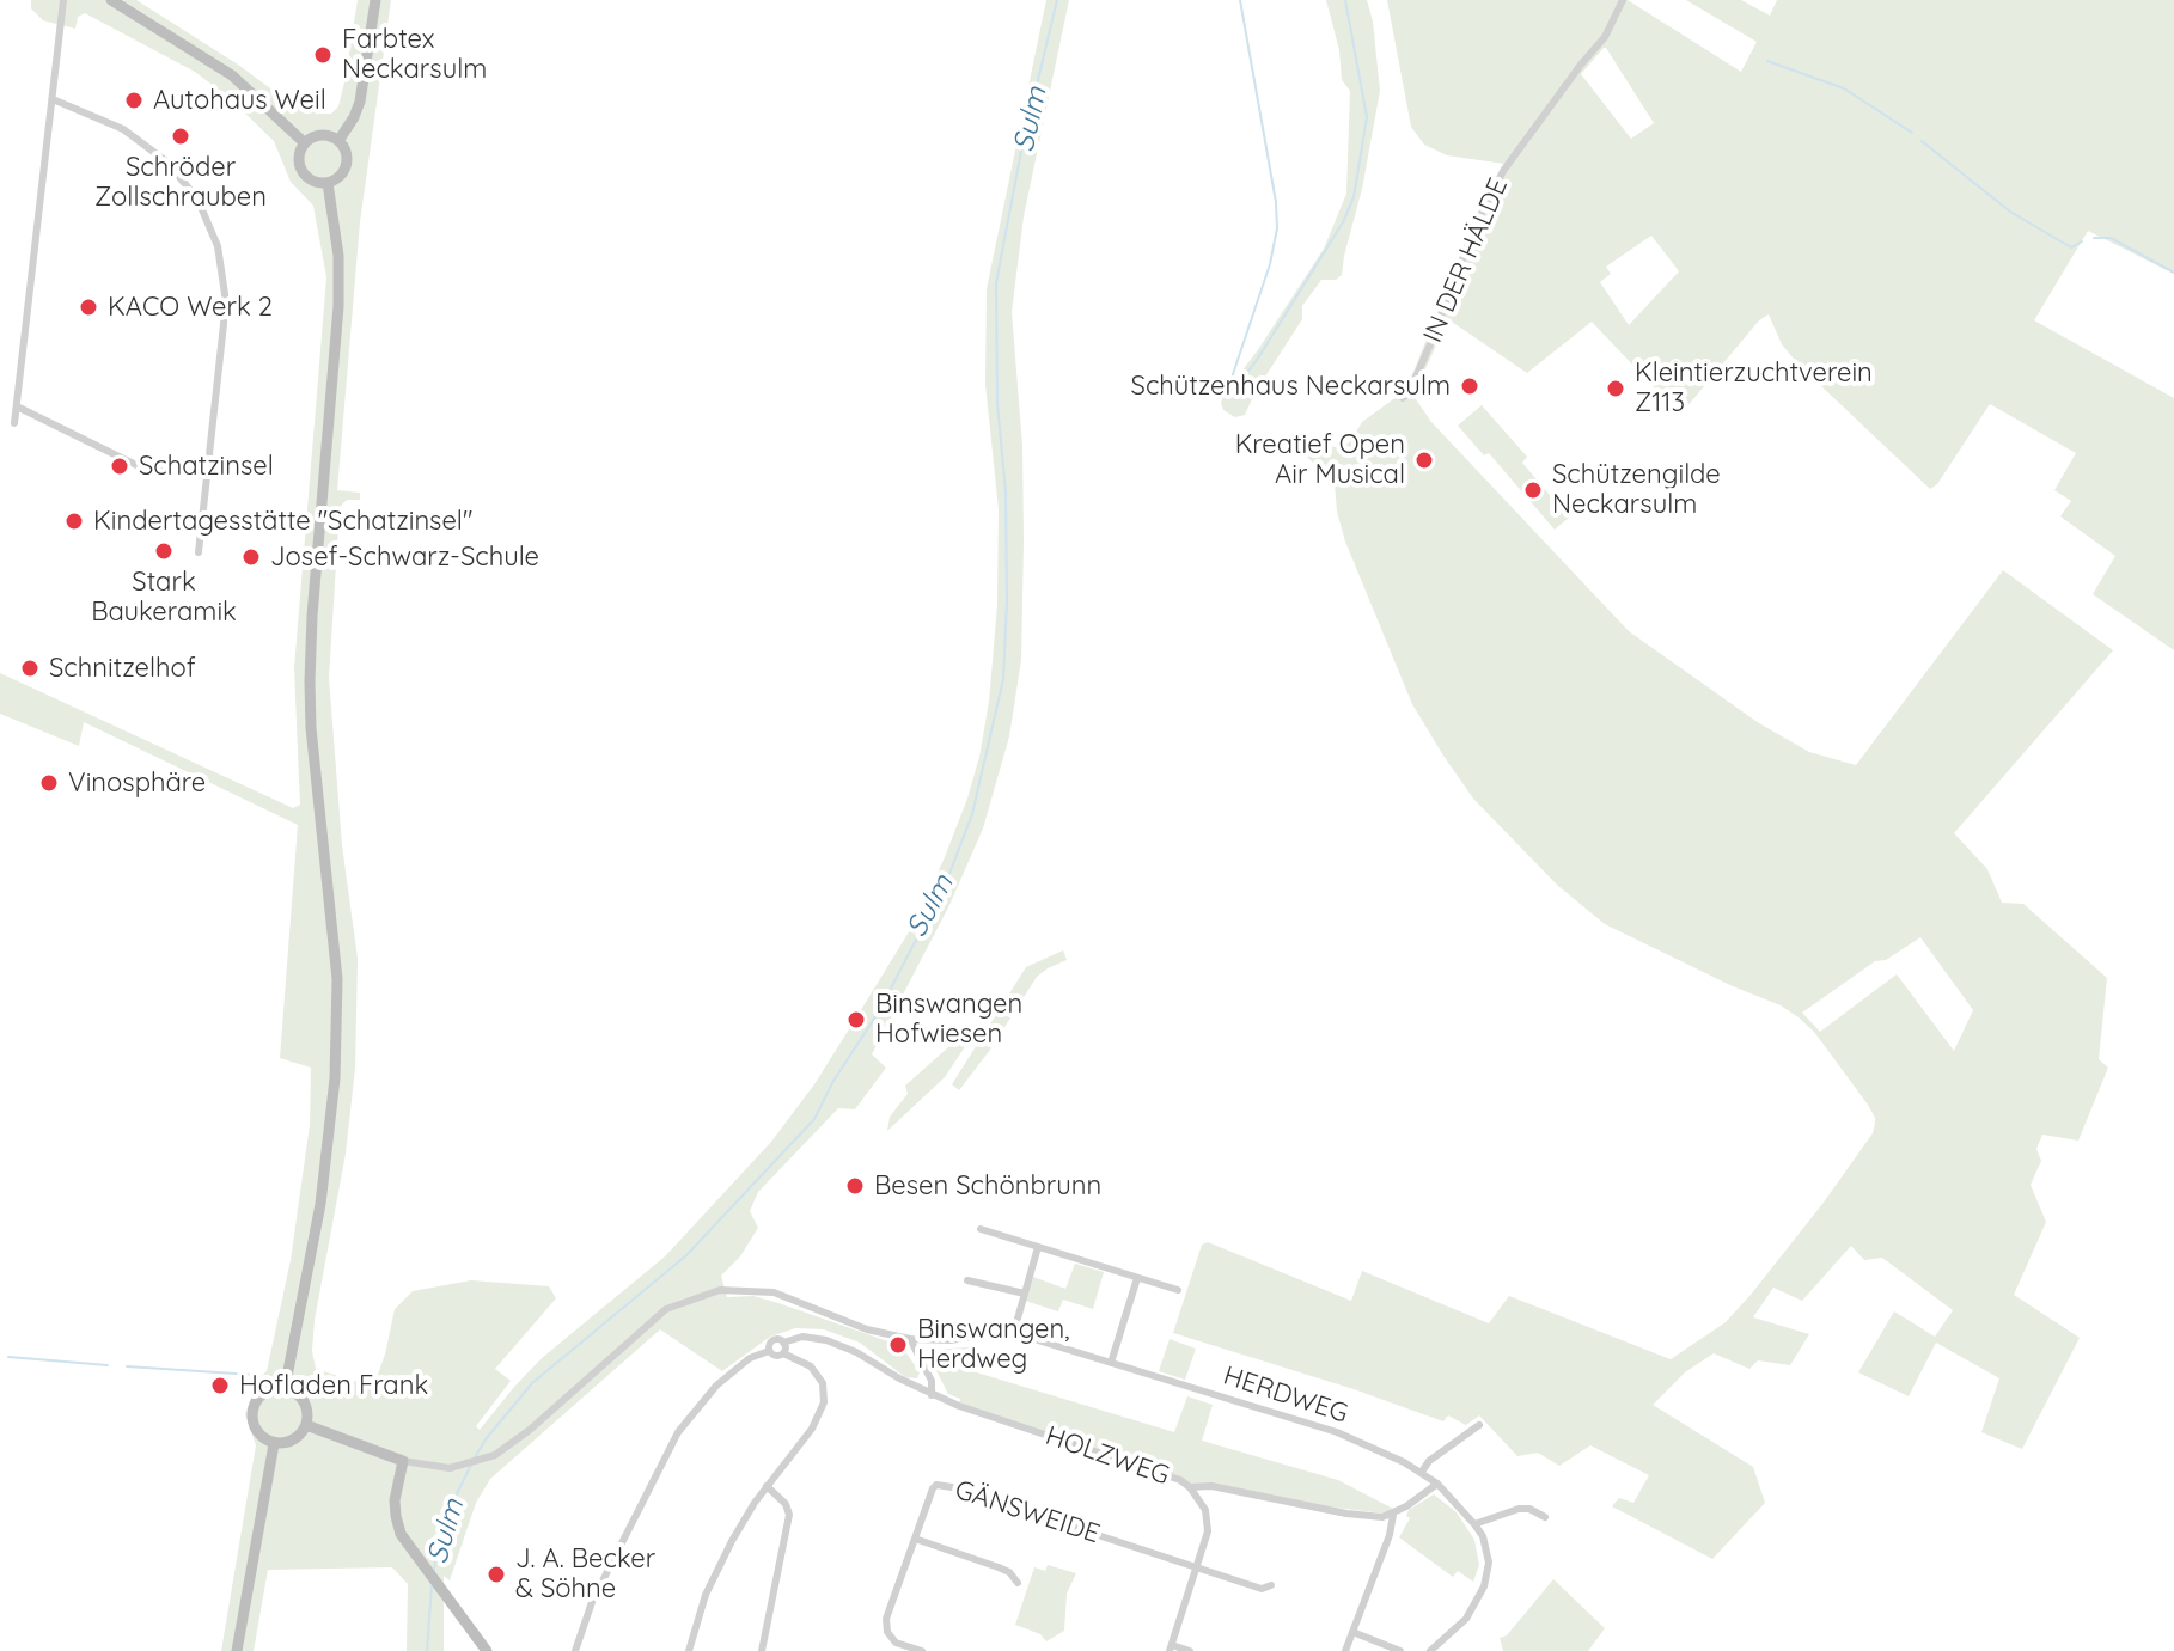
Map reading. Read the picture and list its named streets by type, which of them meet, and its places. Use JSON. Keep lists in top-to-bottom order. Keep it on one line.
{"streets":{"main road":["HERDWEG"],"street":["IN DER HÄLDE","HOLZWEG","GÄNSWEIDE"]},"water":["Sulm"],"places":["Farbtex Neckarsulm","Autohaus Weil","Schröder Zollschrauben","KACO Werk 2","Schützenhaus Neckarsulm","Kleintierzuchtverein Z113","Kreatief Open Air Musical","Schatzinsel","Schützengilde Neckarsulm","Kindertagesstätte \"Schatzinsel\"","Stark Baukeramik","Josef-Schwarz-Schule","Schnitzelhof","Vinosphäre","Binswangen Hofwiesen","Besen Schönbrunn","Binswangen, Herdweg","Hofladen Frank","J. A. Becker & Söhne"]}
